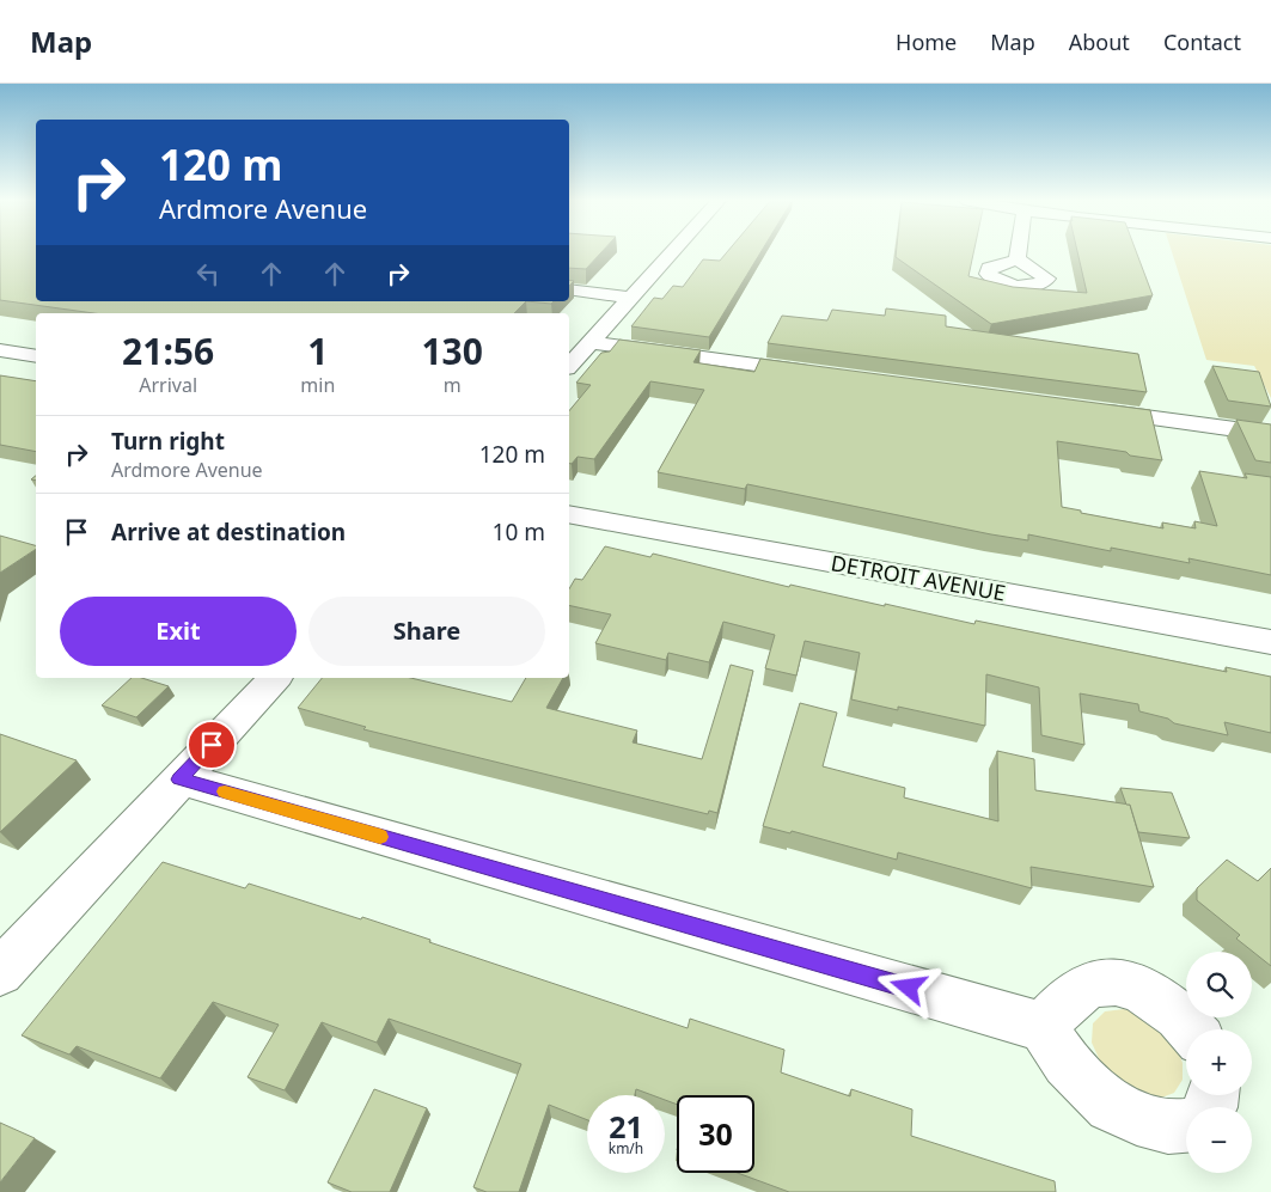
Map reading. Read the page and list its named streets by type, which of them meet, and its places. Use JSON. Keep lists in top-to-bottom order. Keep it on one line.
{"streets":{"street":["DETROIT AVENUE"]},"page":{"header":"Map","nav":["Home","Map","About","Contact"],"turn":["120 m","Ardmore Avenue"],"eta":["21:56","Arrival","1","min","130","m"],"list":[{"name":"Turn right","note":"Ardmore Avenue","value":"120 m"},{"name":"Arrive at destination","value":"10 m"}],"buttons":["Exit","Share"],"map_buttons":["+","−"],"speed":"21 km/h","limit":"30"}}
